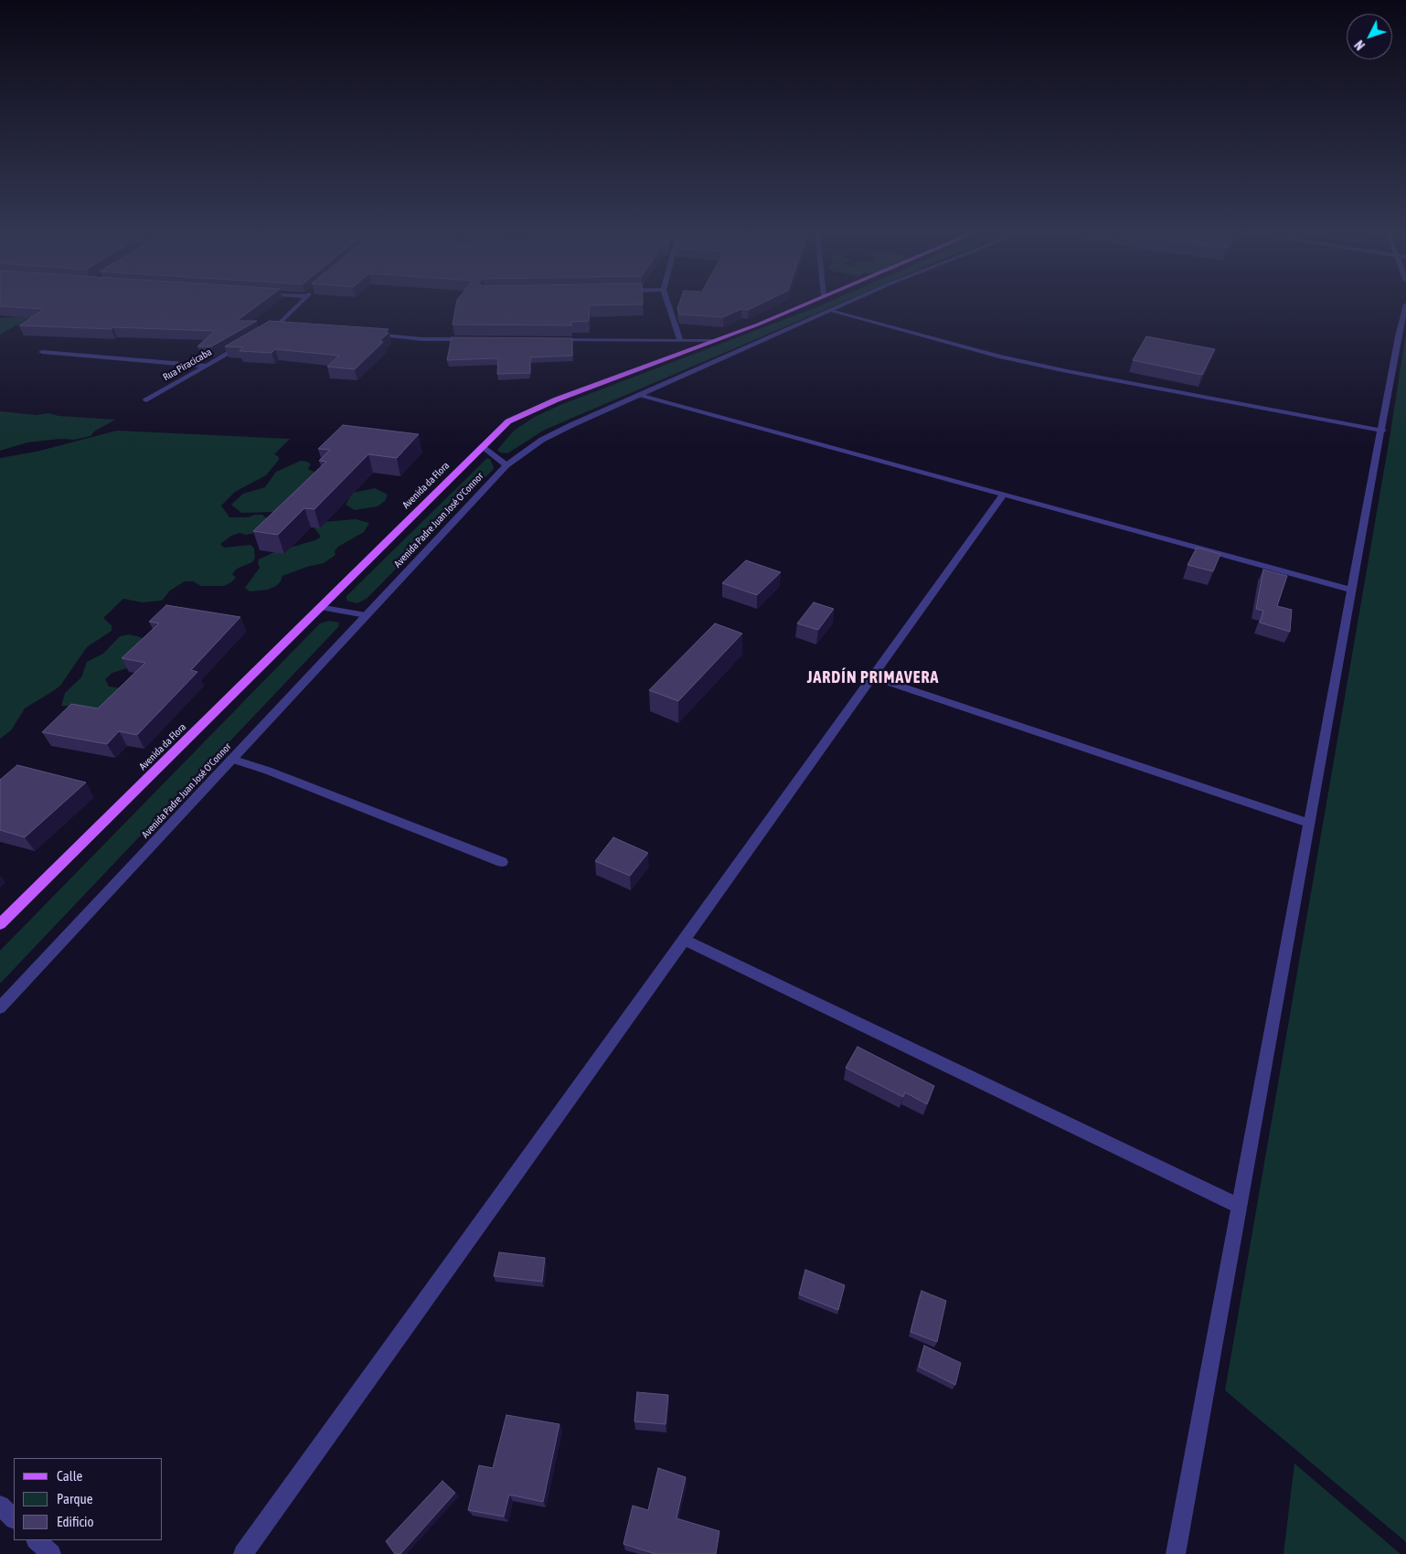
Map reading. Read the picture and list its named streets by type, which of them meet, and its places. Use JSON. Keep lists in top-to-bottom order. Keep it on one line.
{"streets":{"main road":["Avenida da Flora"],"street":["Rua Piracicaba","Avenida Padre Juan José O'Connor"]},"districts":["JARDÍN PRIMAVERA"],"legend":["Calle","Parque","Edificio"],"north":"bottom left"}
